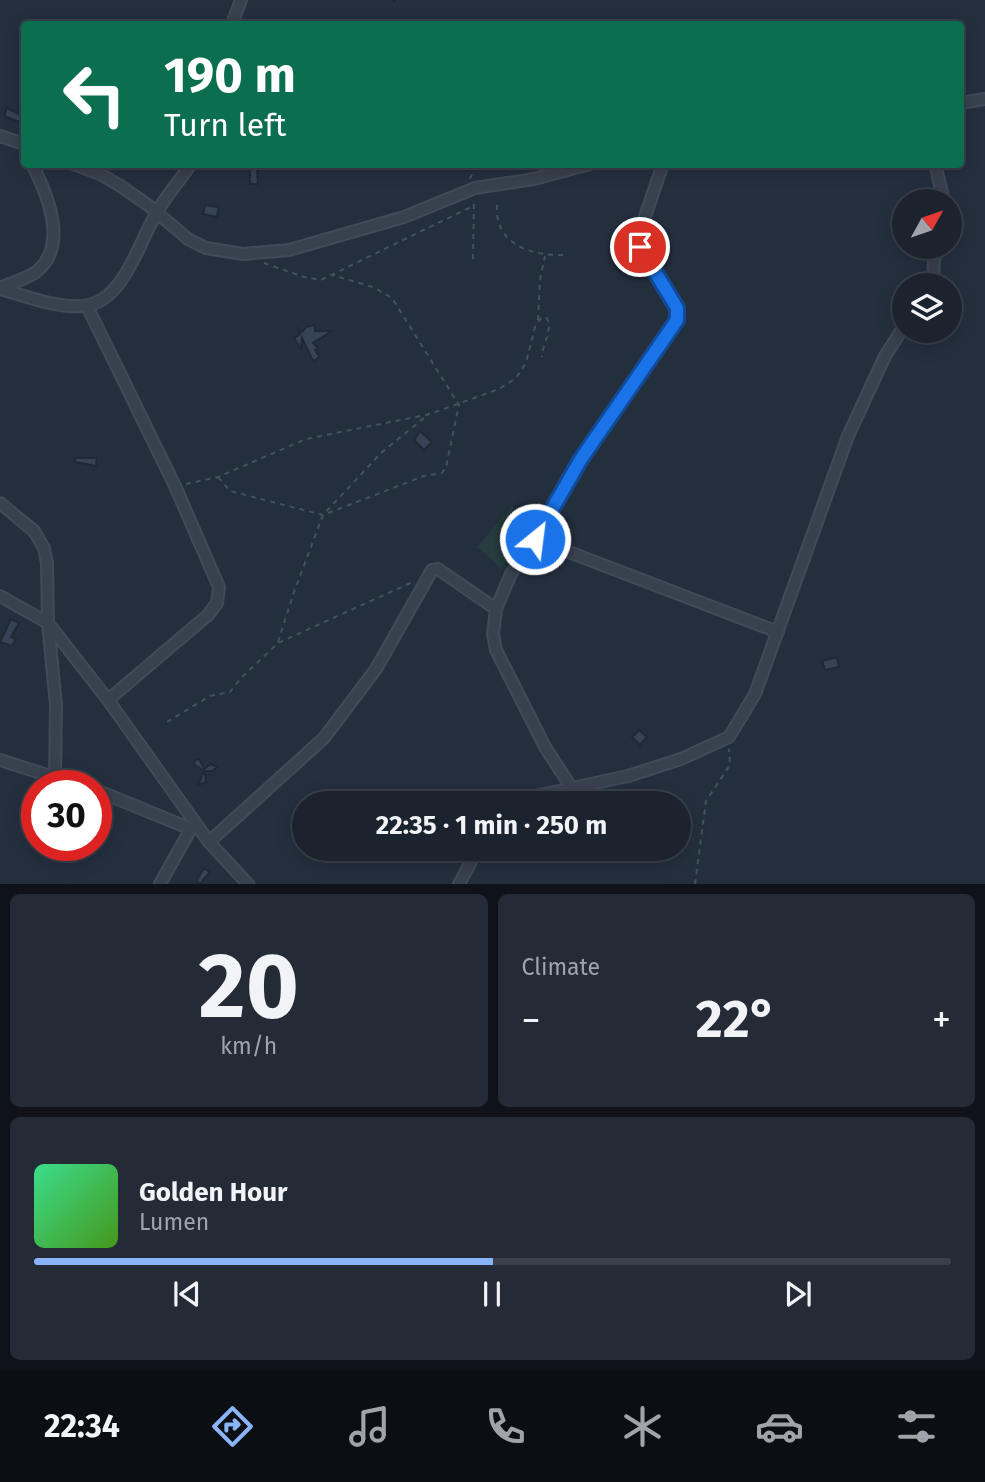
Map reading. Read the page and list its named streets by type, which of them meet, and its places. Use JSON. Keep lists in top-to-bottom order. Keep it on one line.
{"north":"top right","page":{"turn":["190 m","Turn left"],"limit":"30","trip":"22:35 · 1 min · 250 m","tile":[["20","km/h"],"Climate"],"heat":["−","22°","+"],"song":["Golden Hour","Lumen"],"tabs":"22:34"}}
